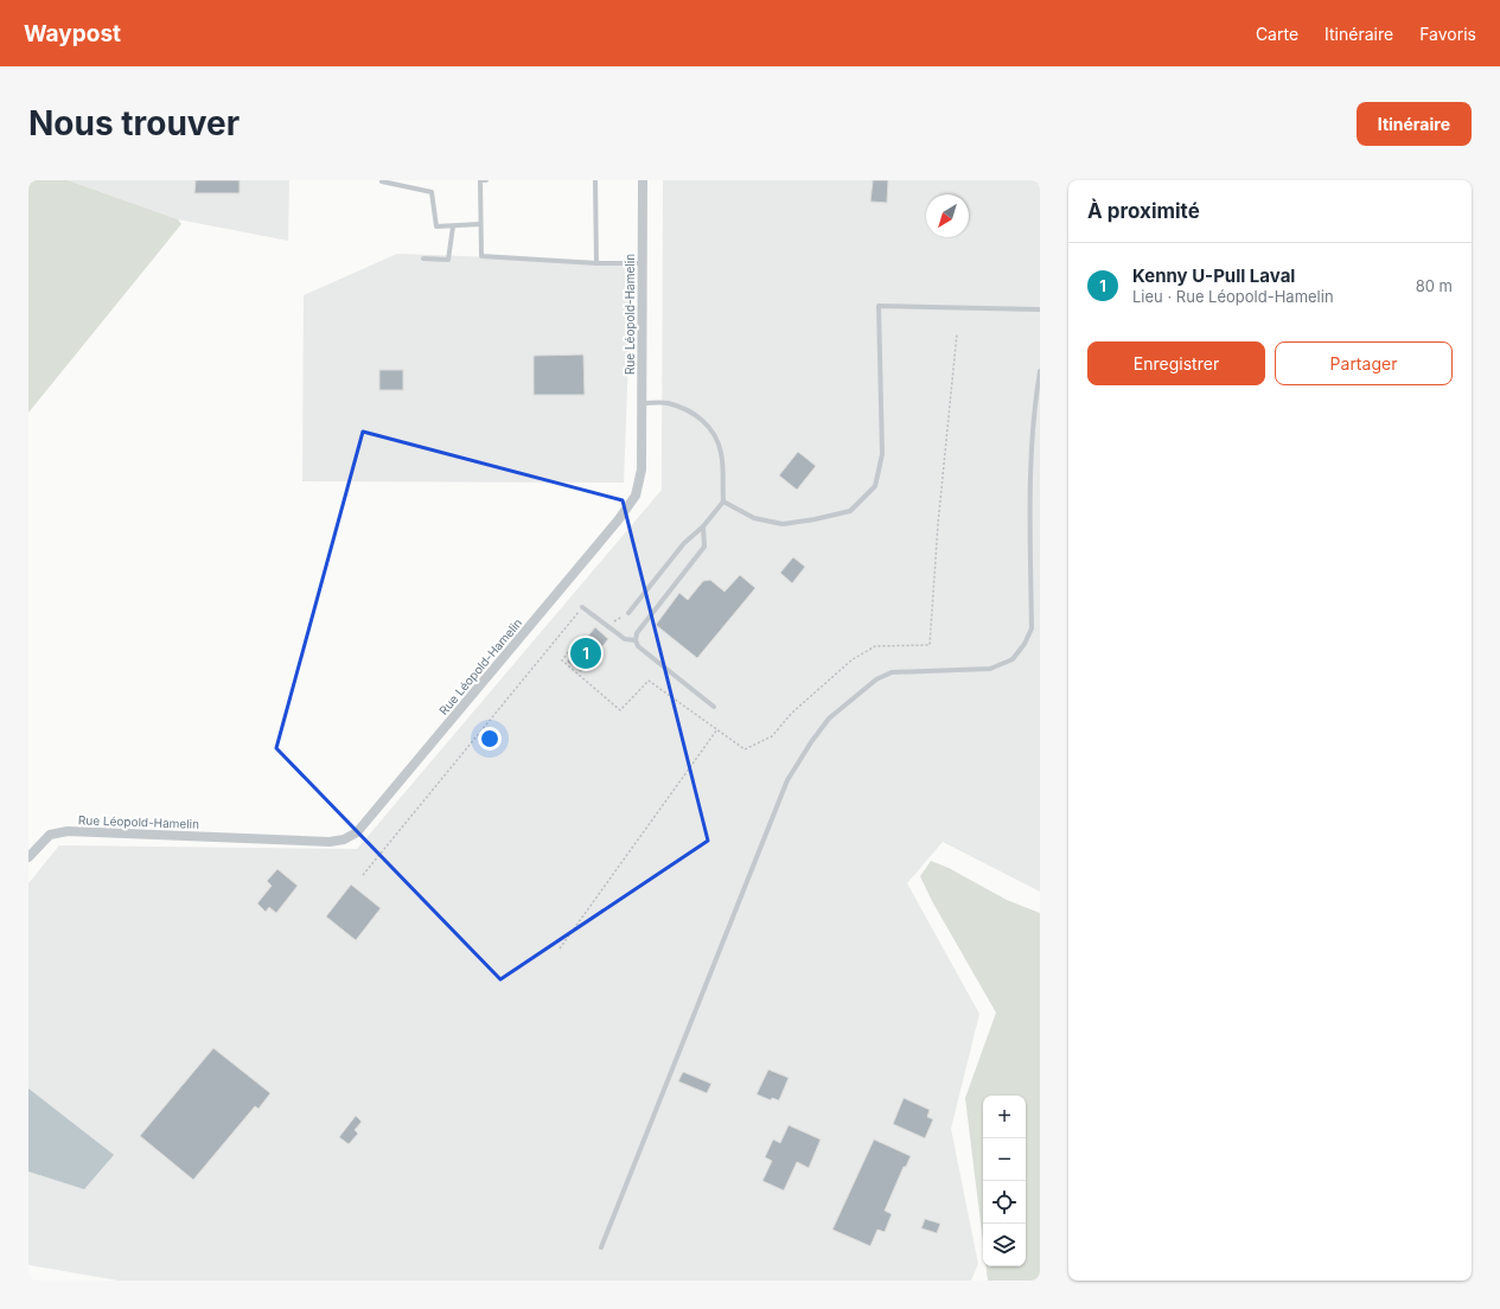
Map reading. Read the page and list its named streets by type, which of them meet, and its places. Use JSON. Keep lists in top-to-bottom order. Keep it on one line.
{"streets":{"street":["Rue Léopold-Hamelin"]},"north":"bottom left","page":{"header":"Waypost","nav":["Carte","Itinéraire","Favoris"],"buttons":["Itinéraire",["Enregistrer","Partager"]],"title":"Nous trouver","heading":"À proximité","list":[{"mark":"1","name":"Kenny U-Pull Laval","note":"Lieu · Rue Léopold-Hamelin","value":"80 m"}],"pins":"1","map_buttons":["+","−"]}}
